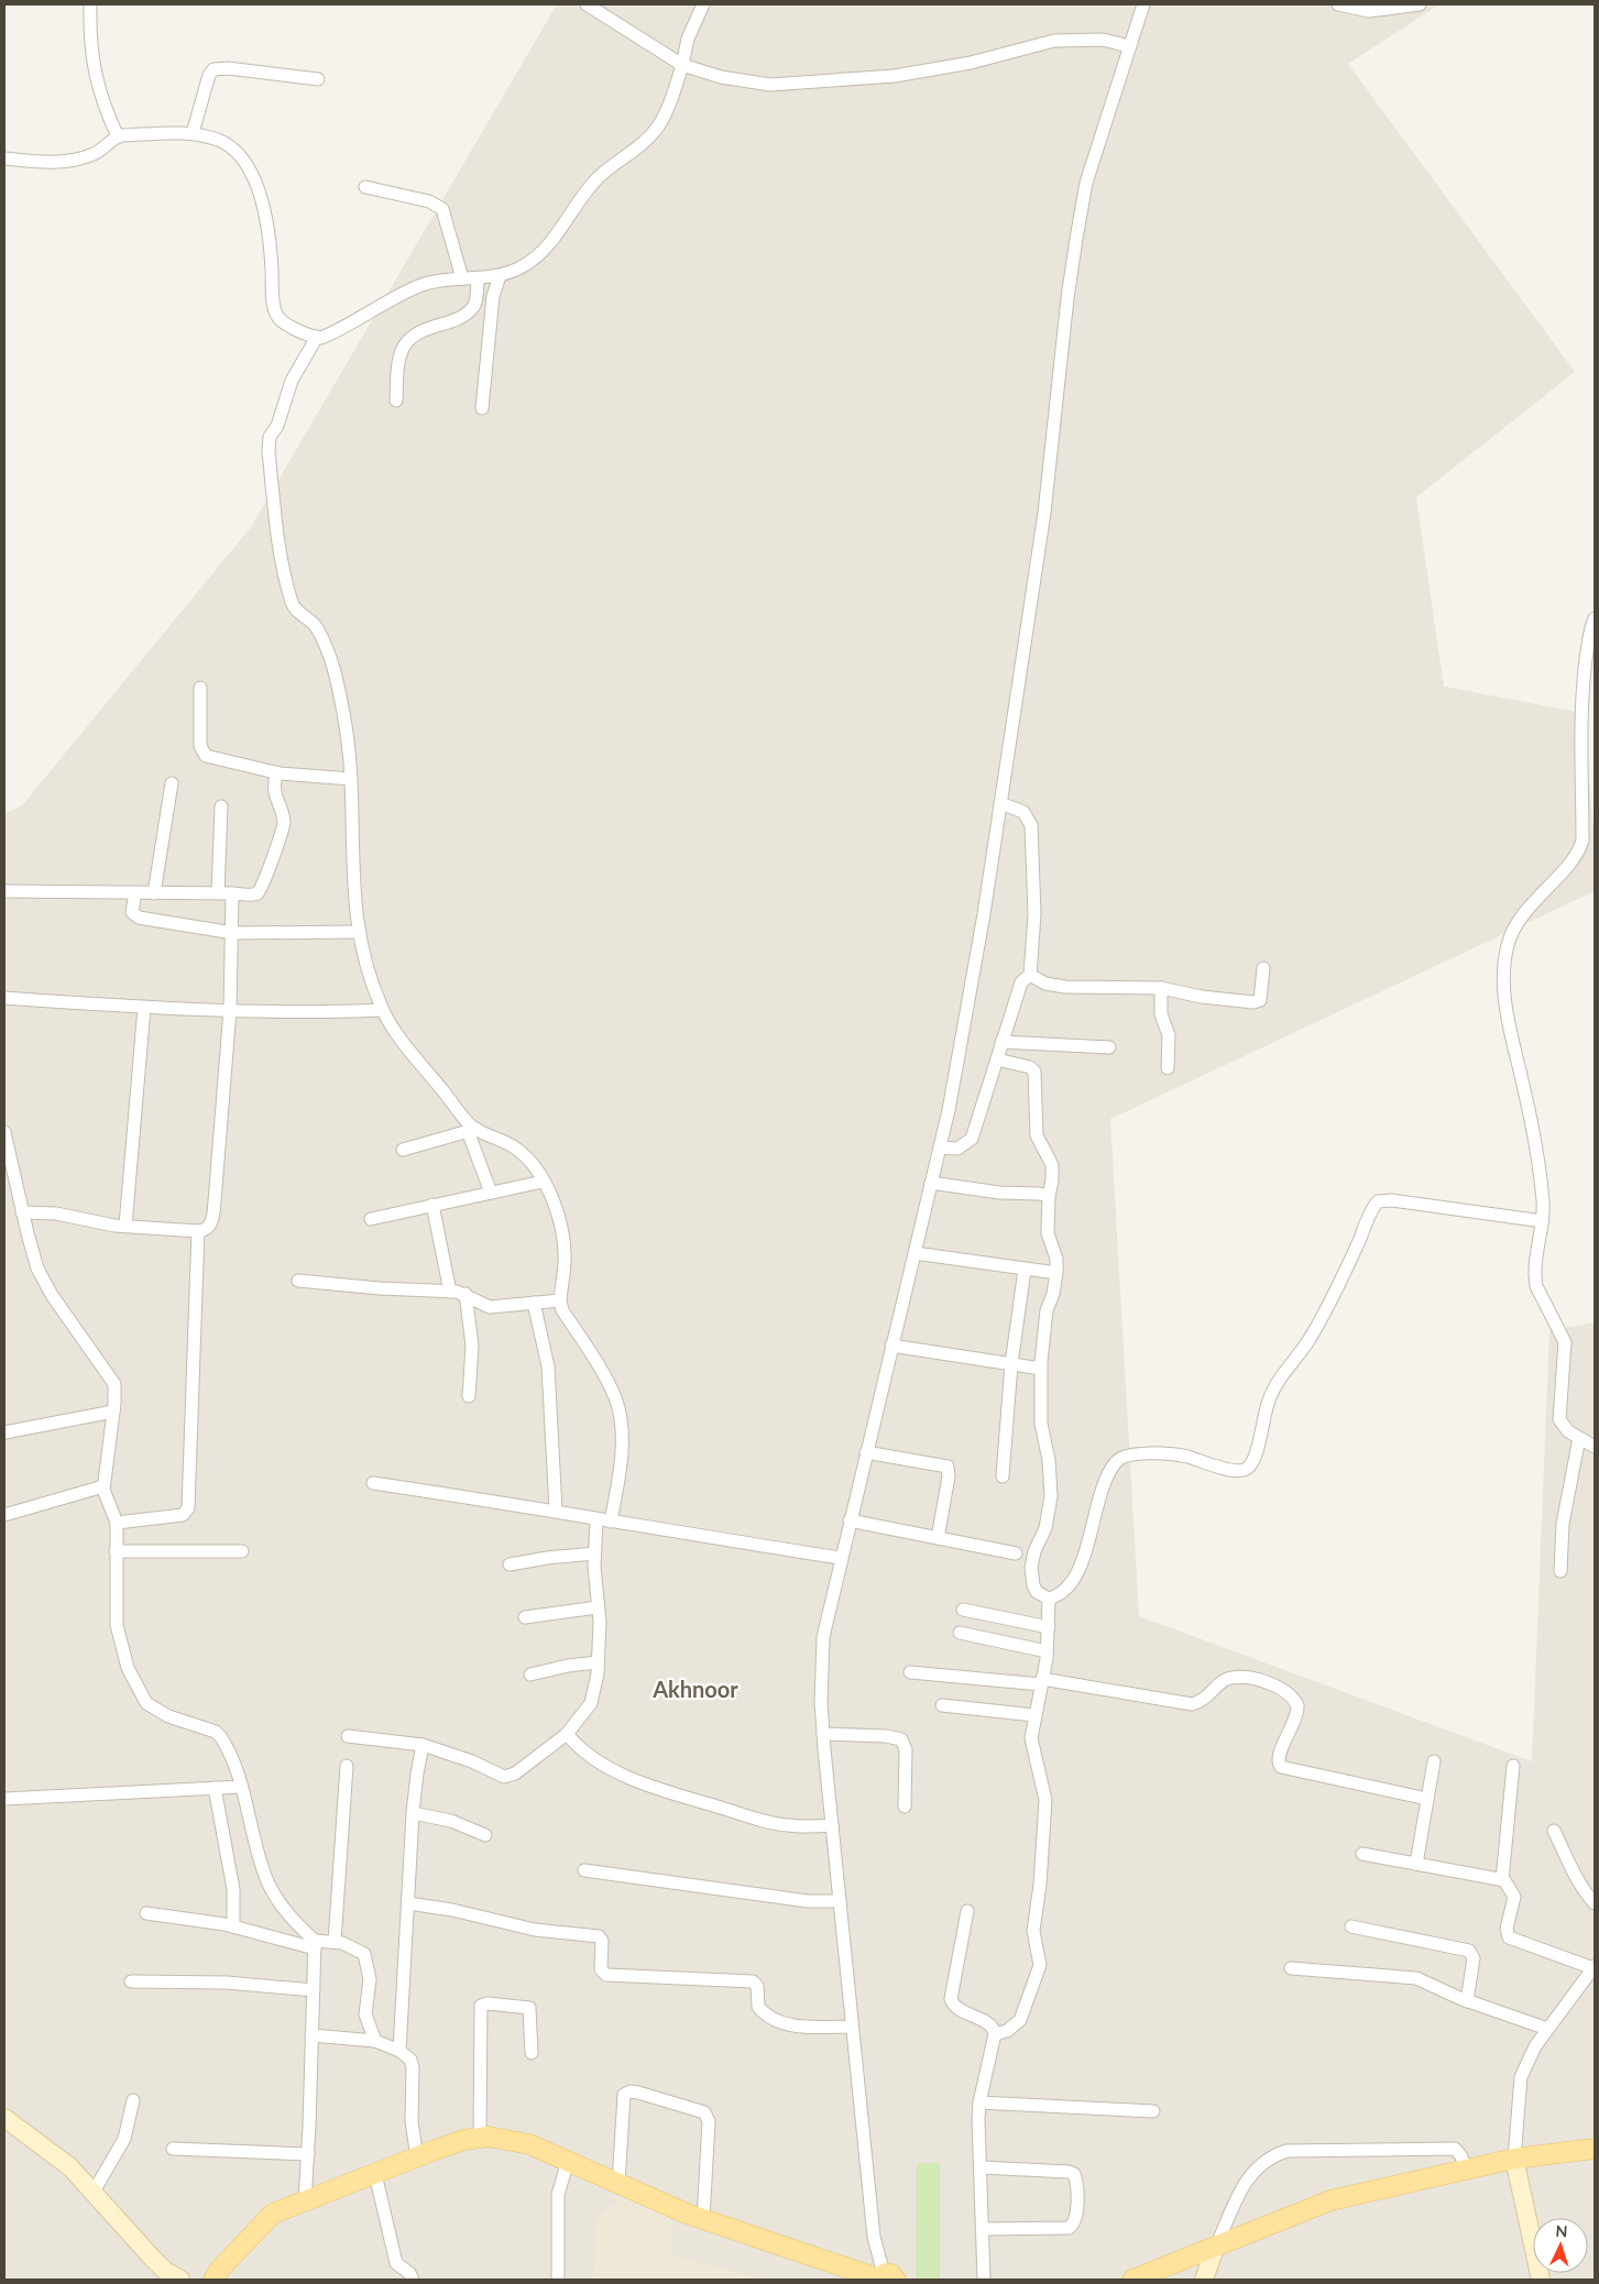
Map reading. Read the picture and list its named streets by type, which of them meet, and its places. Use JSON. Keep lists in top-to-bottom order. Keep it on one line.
{"districts":["Akhnoor"],"north":"top"}
